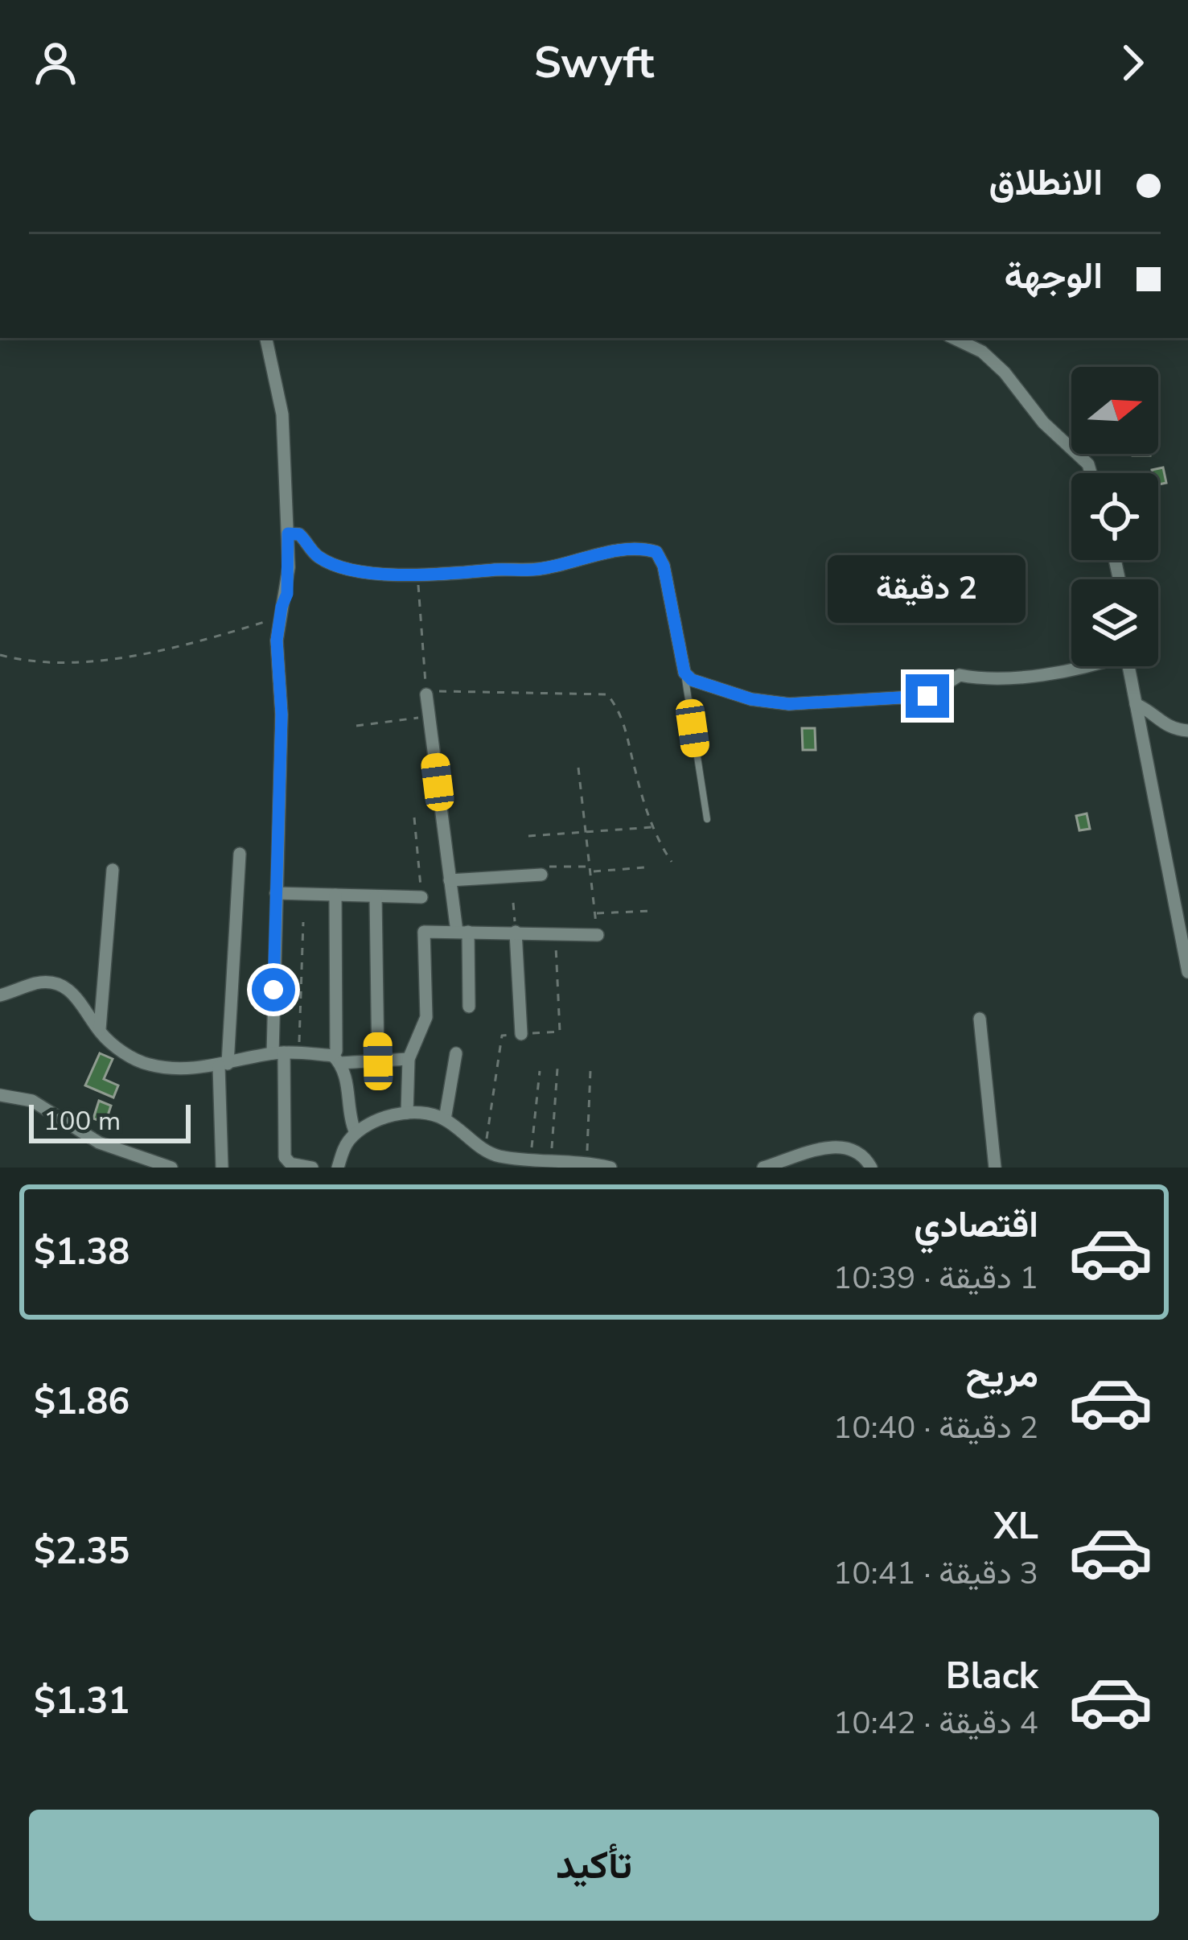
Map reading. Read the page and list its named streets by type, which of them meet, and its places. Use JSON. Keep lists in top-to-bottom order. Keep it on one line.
{"scale_bar":"100 m","north":"right","page":{"header":"Swyft","banner":["الانطلاق","الوجهة"],"bubble":"2 دقيقة","scale":"100 m","list":[{"name":"اقتصادي","note":"1 دقيقة · 10:39","value":"$1.38"},{"name":"مريح","note":"2 دقيقة · 10:40","value":"$1.86"},{"name":"XL","note":"3 دقيقة · 10:41","value":"$2.35"},{"name":"Black","note":"4 دقيقة · 10:42","value":"$1.31"}],"buttons":"تأكيد"}}
